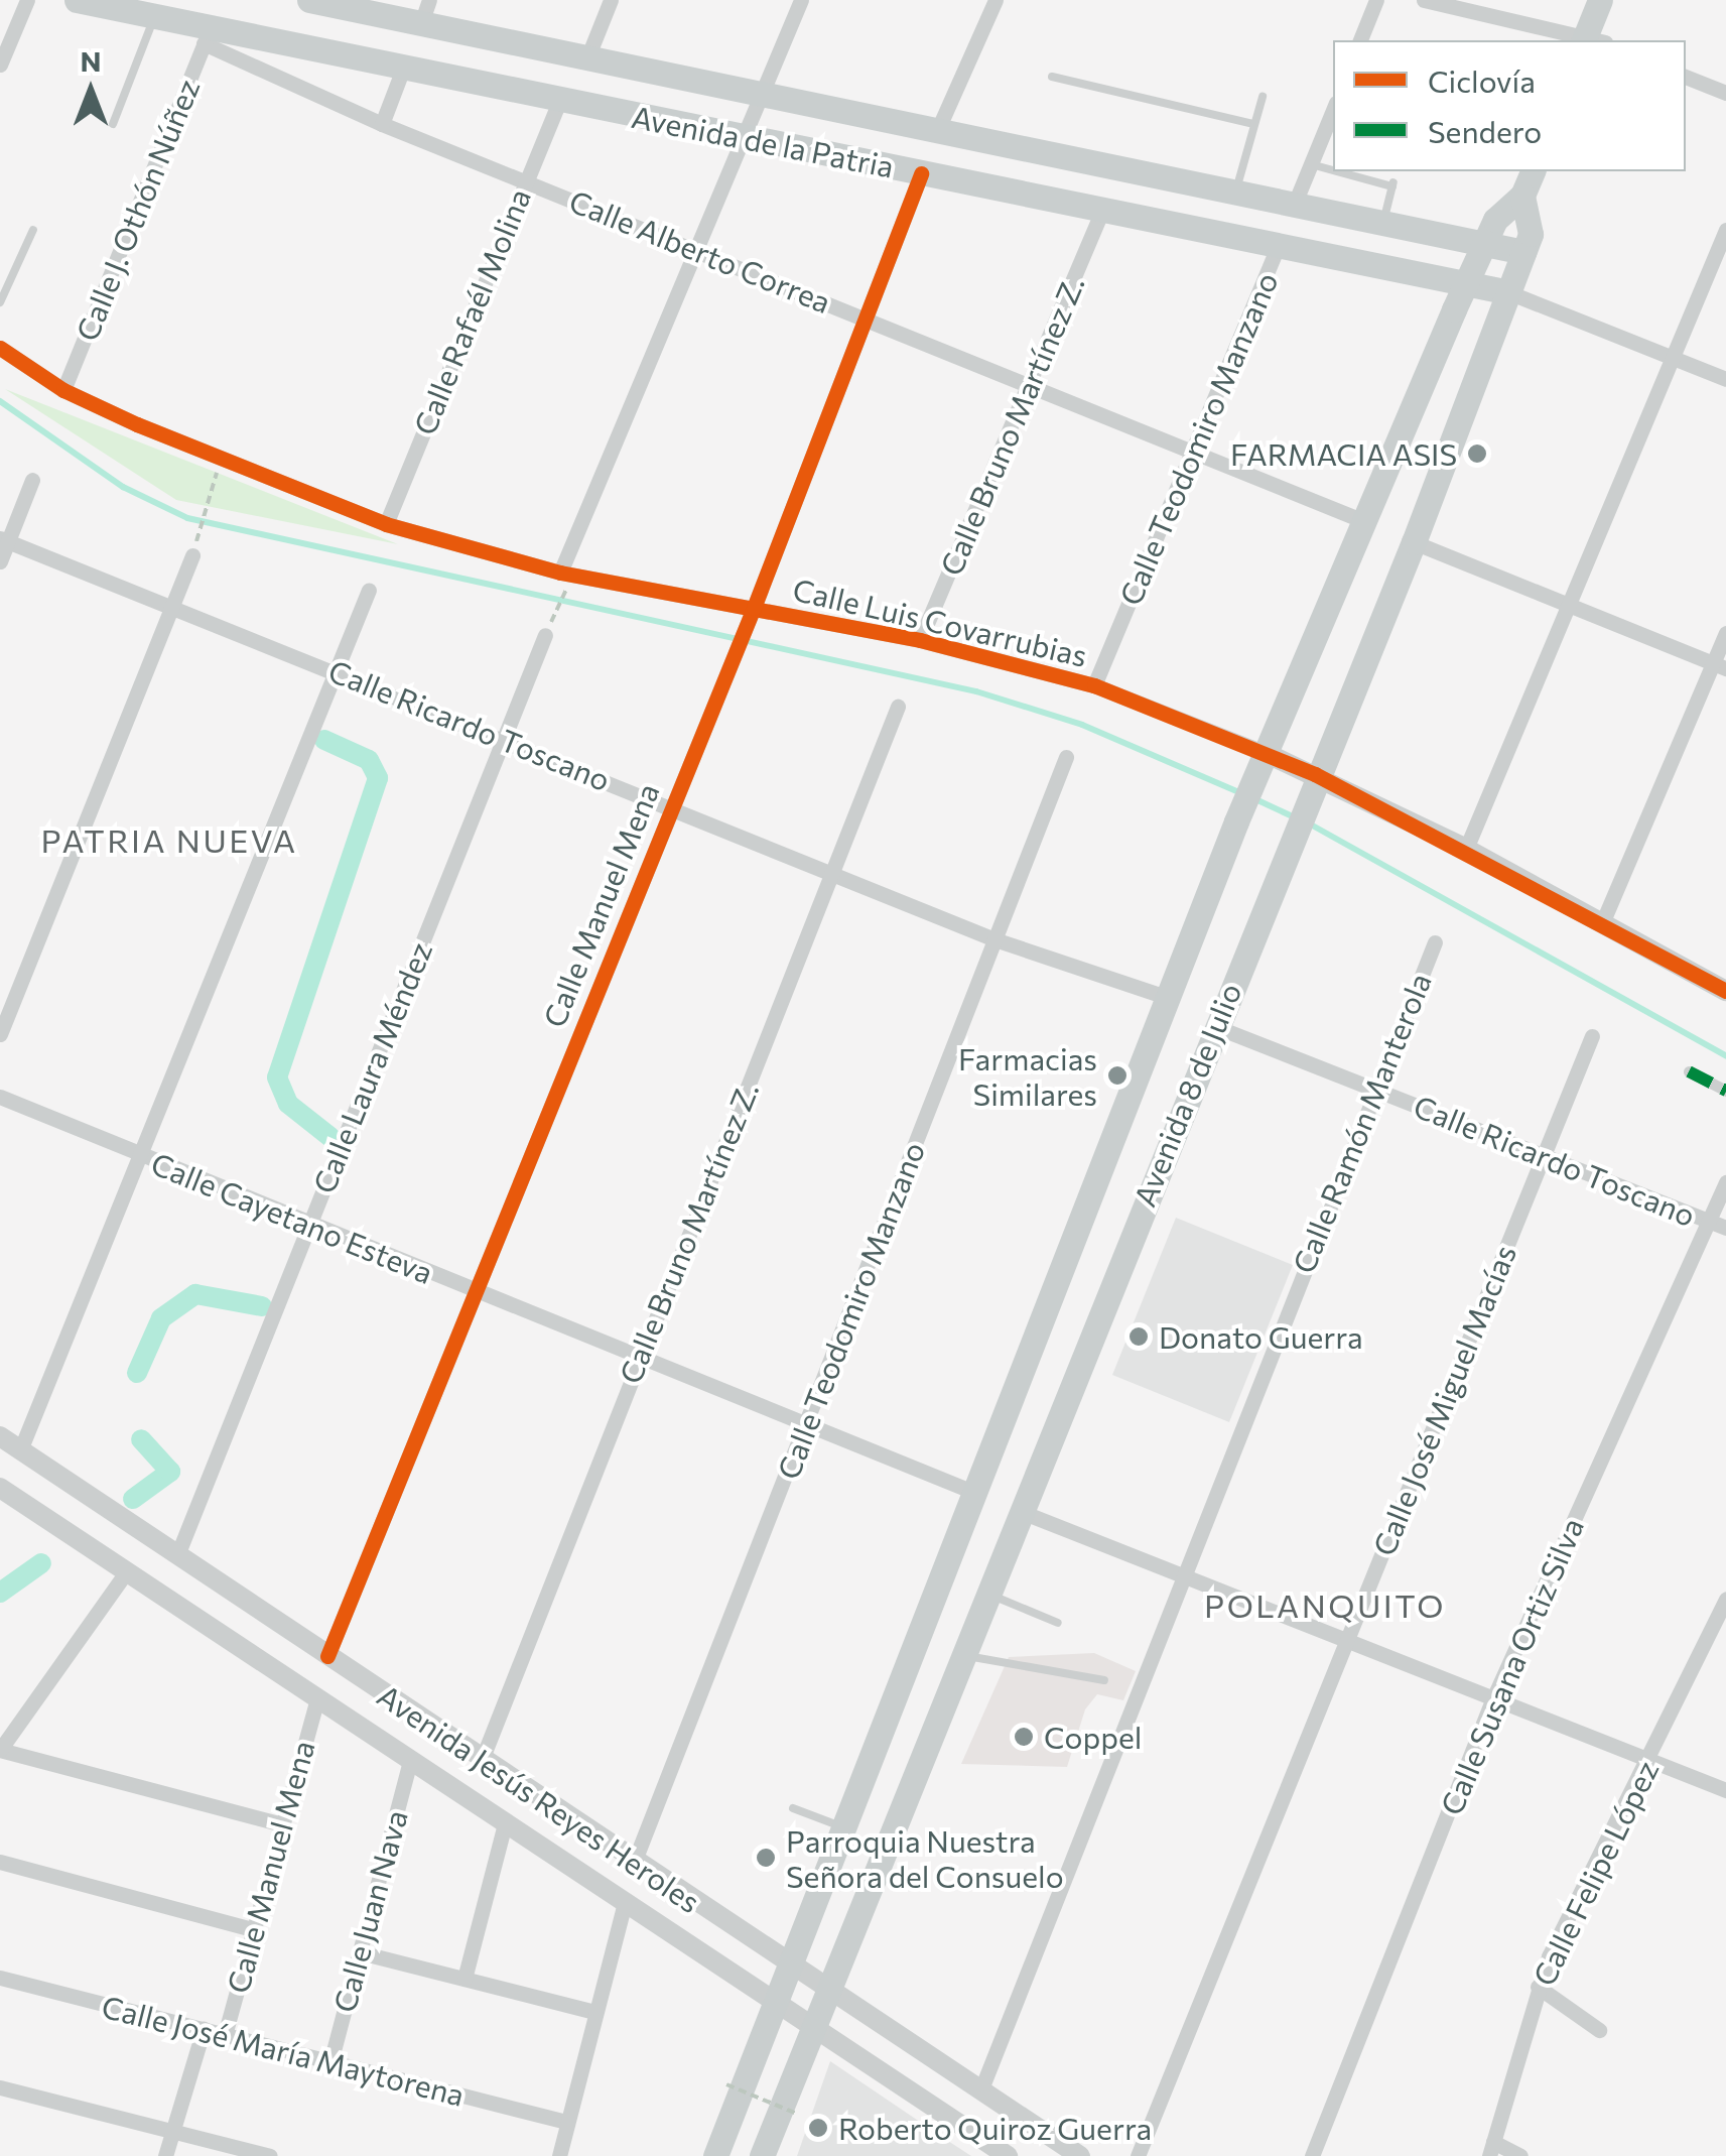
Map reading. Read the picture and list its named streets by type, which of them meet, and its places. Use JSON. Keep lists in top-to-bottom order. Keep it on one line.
{"streets":{"main road":["Avenida de la Patria","Avenida 8 de Julio"],"street":["Calle J. Othón Núñez","Calle Alberto Correa","Calle Rafaél Molina","Calle Bruno Martínez Z.","Calle Teodomiro Manzano","Calle Luis Covarrubias","Calle Ricardo Toscano","Calle Manuel Mena","Calle Laura Méndez","Calle Ramón Manterola","Calle Cayetano Esteva","Calle José Miguel Macías","Calle Susana Ortiz Silva","Avenida Jesús Reyes Heroles","Calle Felipe López","Calle Juan Nava","Calle José María Maytorena"]},"crossings":[["Avenida de la Patria","Calle J. Othón Núñez"],["Avenida de la Patria","Calle Alberto Correa"],["Avenida de la Patria","Calle Rafaél Molina"],["Avenida de la Patria","Calle Bruno Martínez Z."],["Avenida de la Patria","Calle Teodomiro Manzano"],["Avenida de la Patria","Calle Manuel Mena"],["Avenida de la Patria","Avenida 8 de Julio"],["Calle J. Othón Núñez","Calle Alberto Correa"],["Calle J. Othón Núñez","Calle Luis Covarrubias"],["Calle Alberto Correa","Calle Rafaél Molina"],["Calle Alberto Correa","Calle Bruno Martínez Z."],["Calle Alberto Correa","Calle Teodomiro Manzano"],["Calle Alberto Correa","Calle Manuel Mena"],["Calle Alberto Correa","Avenida 8 de Julio"],["Calle Rafaél Molina","Calle Luis Covarrubias"],["Calle Bruno Martínez Z.","Calle Luis Covarrubias"],["Calle Bruno Martínez Z.","Calle Ricardo Toscano"],["Calle Bruno Martínez Z.","Calle Cayetano Esteva"],["Calle Bruno Martínez Z.","Avenida Jesús Reyes Heroles"],["Calle Teodomiro Manzano","Calle Luis Covarrubias"],["Calle Teodomiro Manzano","Calle Ricardo Toscano"],["Calle Teodomiro Manzano","Calle Cayetano Esteva"],["Calle Teodomiro Manzano","Avenida Jesús Reyes Heroles"],["Calle Luis Covarrubias","Calle Manuel Mena"],["Calle Luis Covarrubias","Avenida 8 de Julio"],["Calle Ricardo Toscano","Calle Manuel Mena"],["Calle Ricardo Toscano","Calle Laura Méndez"],["Calle Ricardo Toscano","Avenida 8 de Julio"],["Calle Ricardo Toscano","Calle Ramón Manterola"],["Calle Ricardo Toscano","Calle José Miguel Macías"],["Calle Ricardo Toscano","Calle Susana Ortiz Silva"],["Calle Manuel Mena","Calle Cayetano Esteva"],["Calle Manuel Mena","Avenida Jesús Reyes Heroles"],["Calle Manuel Mena","Calle José María Maytorena"],["Calle Laura Méndez","Calle Cayetano Esteva"],["Calle Laura Méndez","Avenida Jesús Reyes Heroles"],["Avenida 8 de Julio","Calle Cayetano Esteva"],["Avenida 8 de Julio","Avenida Jesús Reyes Heroles"],["Calle Ramón Manterola","Avenida Jesús Reyes Heroles"],["Avenida Jesús Reyes Heroles","Calle Juan Nava"],["Calle Juan Nava","Calle José María Maytorena"]],"districts":["PATRIA NUEVA","POLANQUITO"],"places":["FARMACIA ASIS","Farmacias Similares","Donato Guerra","Coppel","Parroquia Nuestra Señora del Consuelo","Roberto Quiroz Guerra"],"legend":["Ciclovía","Sendero"],"north":"top"}
